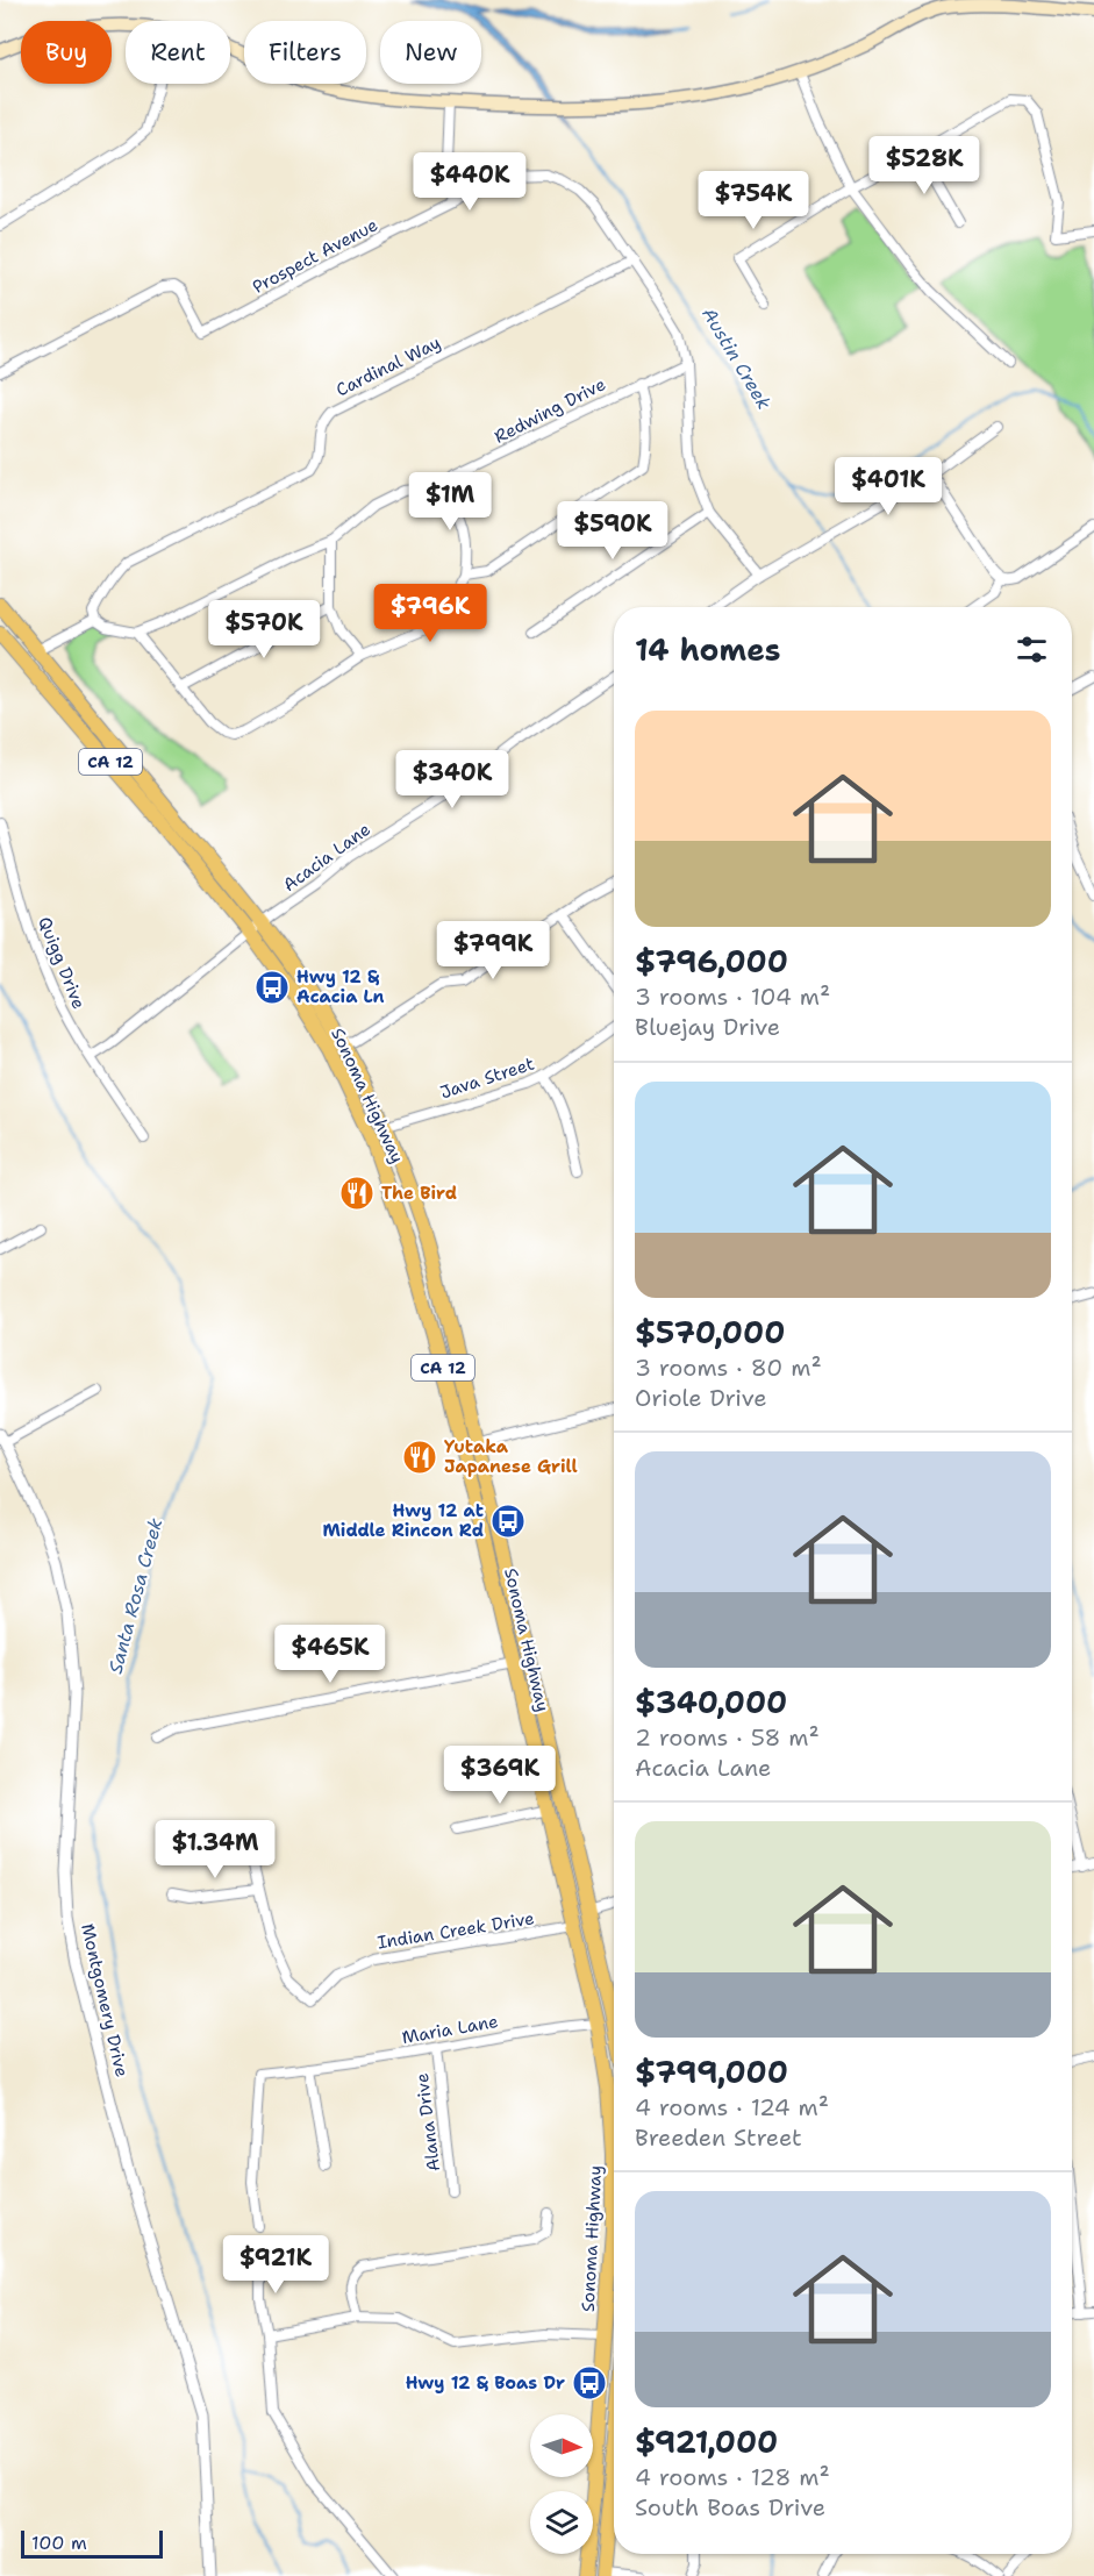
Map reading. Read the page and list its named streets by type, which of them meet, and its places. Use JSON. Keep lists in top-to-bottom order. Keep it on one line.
{"streets":{"main road":["CA 12","Sonoma Highway"],"street":["Prospect Avenue","Cardinal Way","Redwing Drive","Acacia Lane","Quigg Drive","Java Street","Indian Creek Drive","Montgomery Drive","Maria Lane","Alana Drive"]},"crossings":[["Prospect Avenue","Cardinal Way"],["Prospect Avenue","Redwing Drive"],["Acacia Lane","Quigg Drive"],["Acacia Lane","Sonoma Highway"],["Java Street","Sonoma Highway"],["Sonoma Highway","Indian Creek Drive"],["Sonoma Highway","Maria Lane"],["Maria Lane","Alana Drive"]],"water":["Austin Creek","Santa Rosa Creek"],"places":{"bus stop":["Hwy 12 & Acacia Ln","Hwy 12 at Middle Rincon Rd","Hwy 12 & Boas Dr"],"restaurant":["The Bird","Yutaka Japanese Grill"]},"scale_bar":"100 m","north":"right","page":{"chip":["Buy","Rent","Filters","New"],"price":["$528K","$440K","$754K","$401K","$1M","$590K","$796K","$570K","$340K","$799K","$465K","$369K","$1.34M","$921K"],"heading":"14 homes","list":[{"name":"$796,000","note":"3 rooms · 104 m² · Bluejay Drive"},{"name":"$570,000","note":"3 rooms · 80 m² · Oriole Drive"},{"name":"$340,000","note":"2 rooms · 58 m² · Acacia Lane"},{"name":"$799,000","note":"4 rooms · 124 m² · Breeden Street"},{"name":"$921,000","note":"4 rooms · 128 m² · South Boas Drive"}],"scale":"100 m"}}
